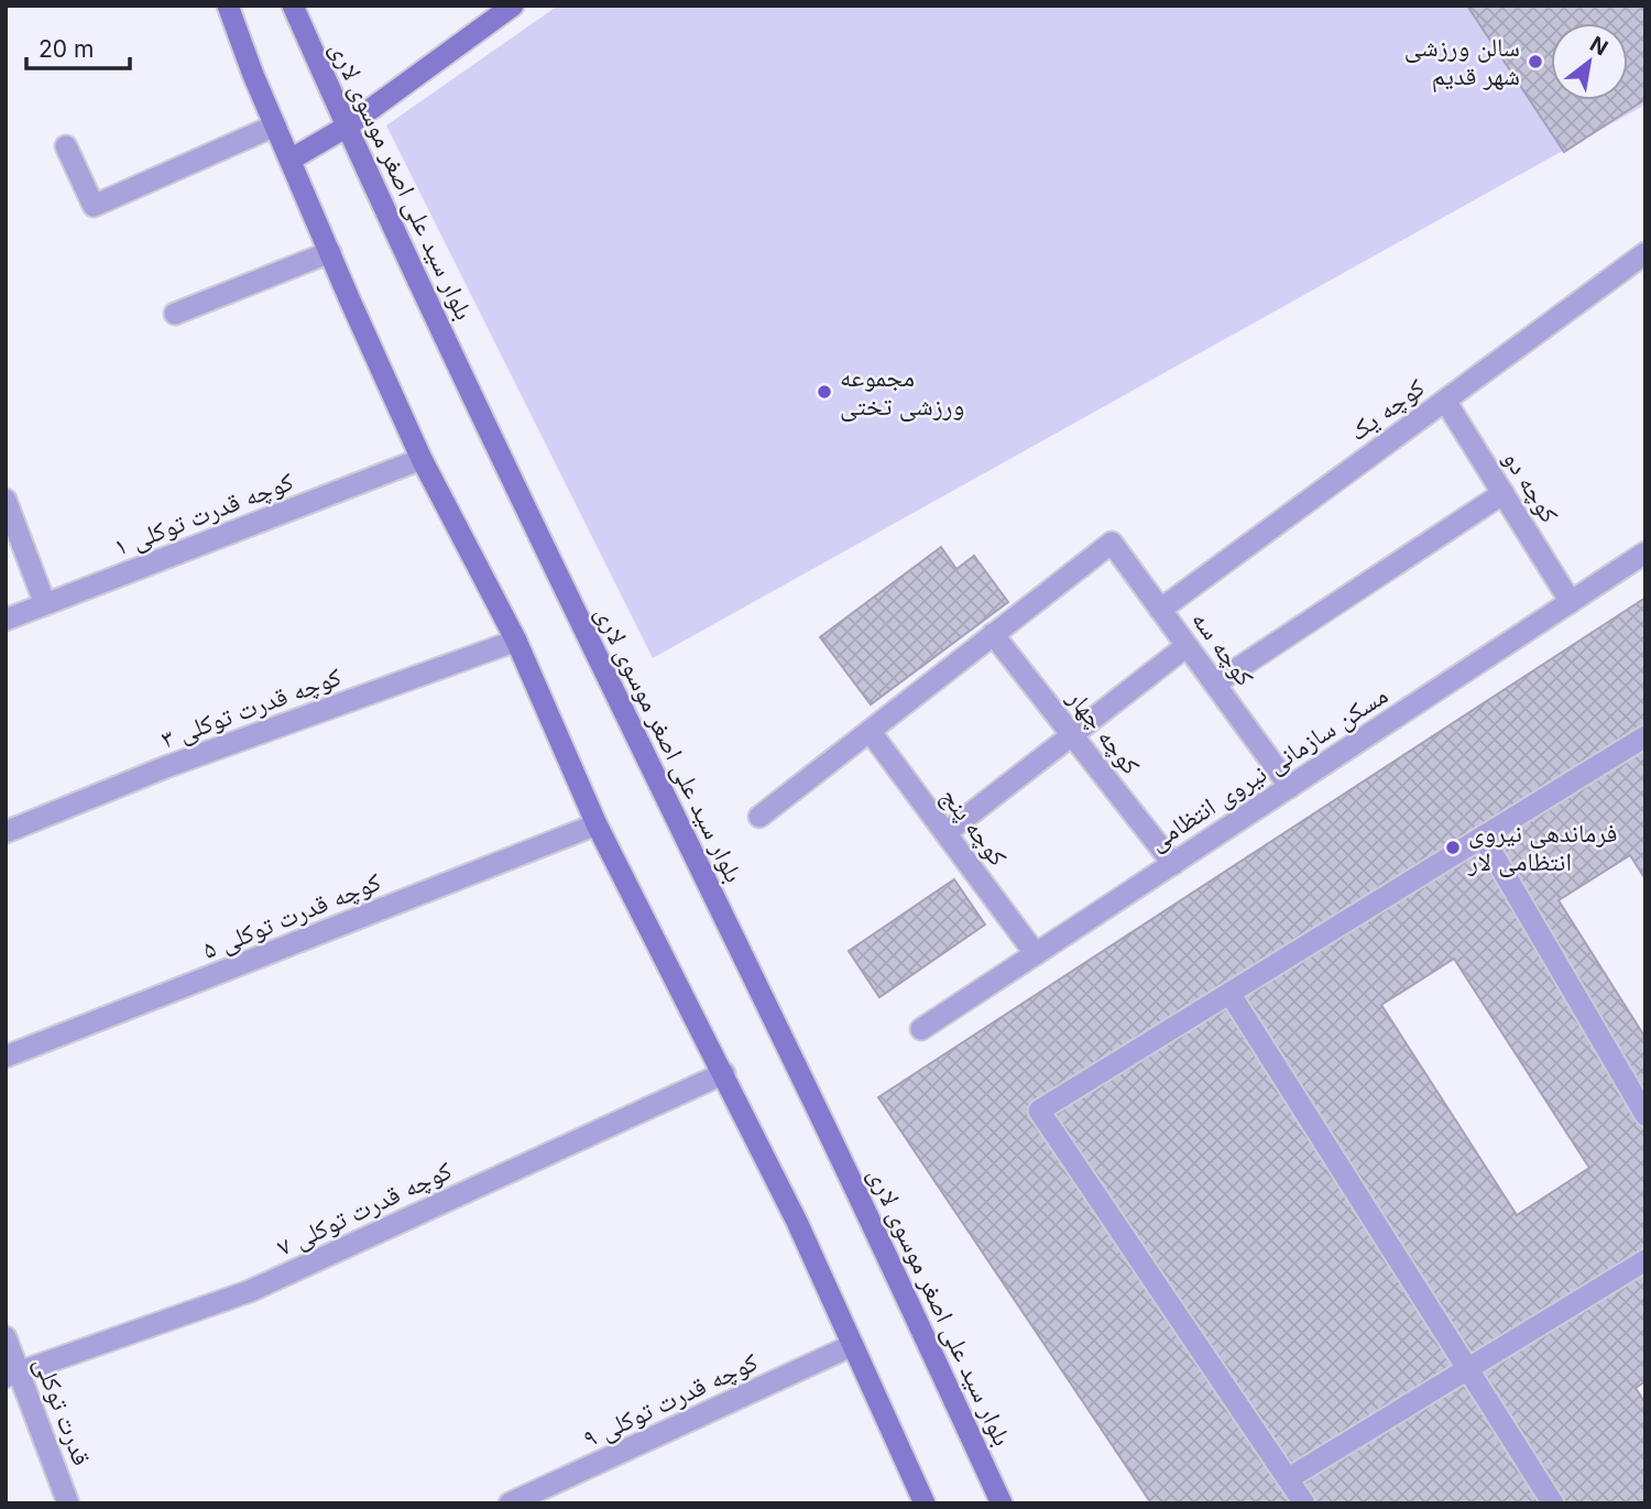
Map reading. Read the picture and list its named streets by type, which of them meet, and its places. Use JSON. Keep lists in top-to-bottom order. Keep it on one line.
{"streets":{"main road":["بلوار سید علی اصغر موسوی لاری"],"street":["کوچه یک","کوچه دو","کوچه قدرت توکلی ۱","کوچه سه","کوچه قدرت توکلی ۳","کوچه چهار","مسکن سازمانی نیروی انتظامی","کوچه پنج","کوچه قدرت توکلی ۵","کوچه قدرت توکلی ۷","کوچه قدرت توکلی ۹","قدرت توکلی"]},"crossings":[["کوچه یک","کوچه دو"],["کوچه یک","کوچه سه"],["کوچه دو","مسکن سازمانی نیروی انتظامی"],["کوچه سه","کوچه چهار"],["کوچه سه","مسکن سازمانی نیروی انتظامی"],["کوچه چهار","مسکن سازمانی نیروی انتظامی"],["مسکن سازمانی نیروی انتظامی","کوچه پنج"],["کوچه قدرت توکلی ۷","قدرت توکلی"]],"places":["سالن ورزشی شهر قدیم","مجموعه ورزشی تختی","فرماندهی نیروی انتظامی لار"],"scale_bar":"20 m","north":"top right"}
